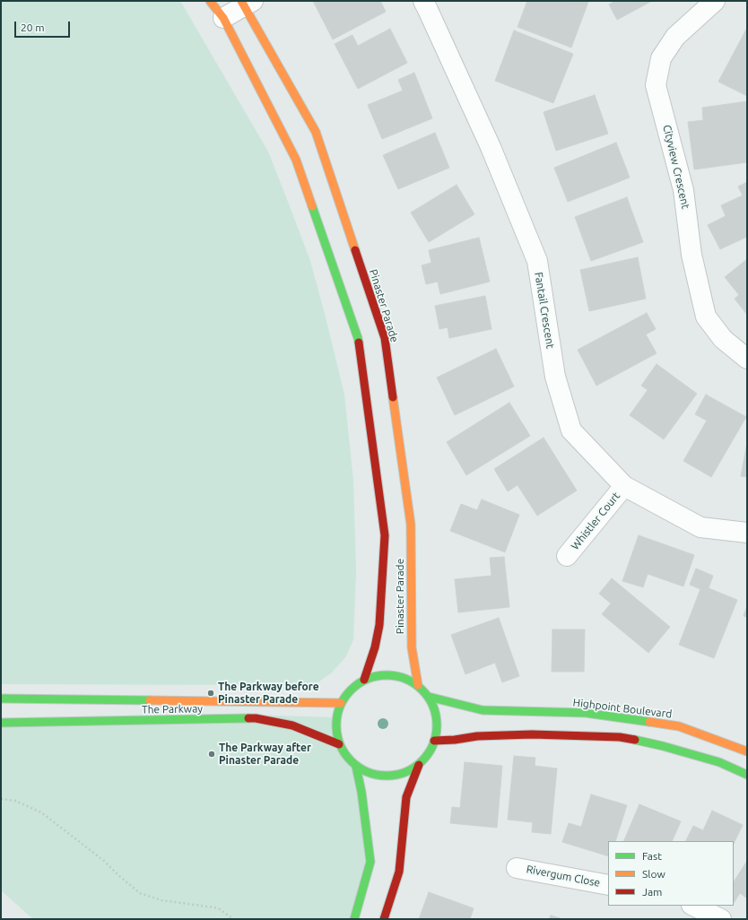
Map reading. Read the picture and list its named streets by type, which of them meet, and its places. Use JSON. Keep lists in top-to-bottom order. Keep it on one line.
{"streets":{"street":["Cityview Crescent","Pinaster Parade","Fantail Crescent","Whistler Court","Highpoint Boulevard","The Parkway","Rivergum Close"]},"crossings":[["Pinaster Parade","Highpoint Boulevard"],["Pinaster Parade","The Parkway"],["Fantail Crescent","Whistler Court"],["Highpoint Boulevard","The Parkway"]],"places":["The Parkway before Pinaster Parade","The Parkway after Pinaster Parade"],"legend":["Fast","Slow","Jam"],"scale_bar":"20 m"}
